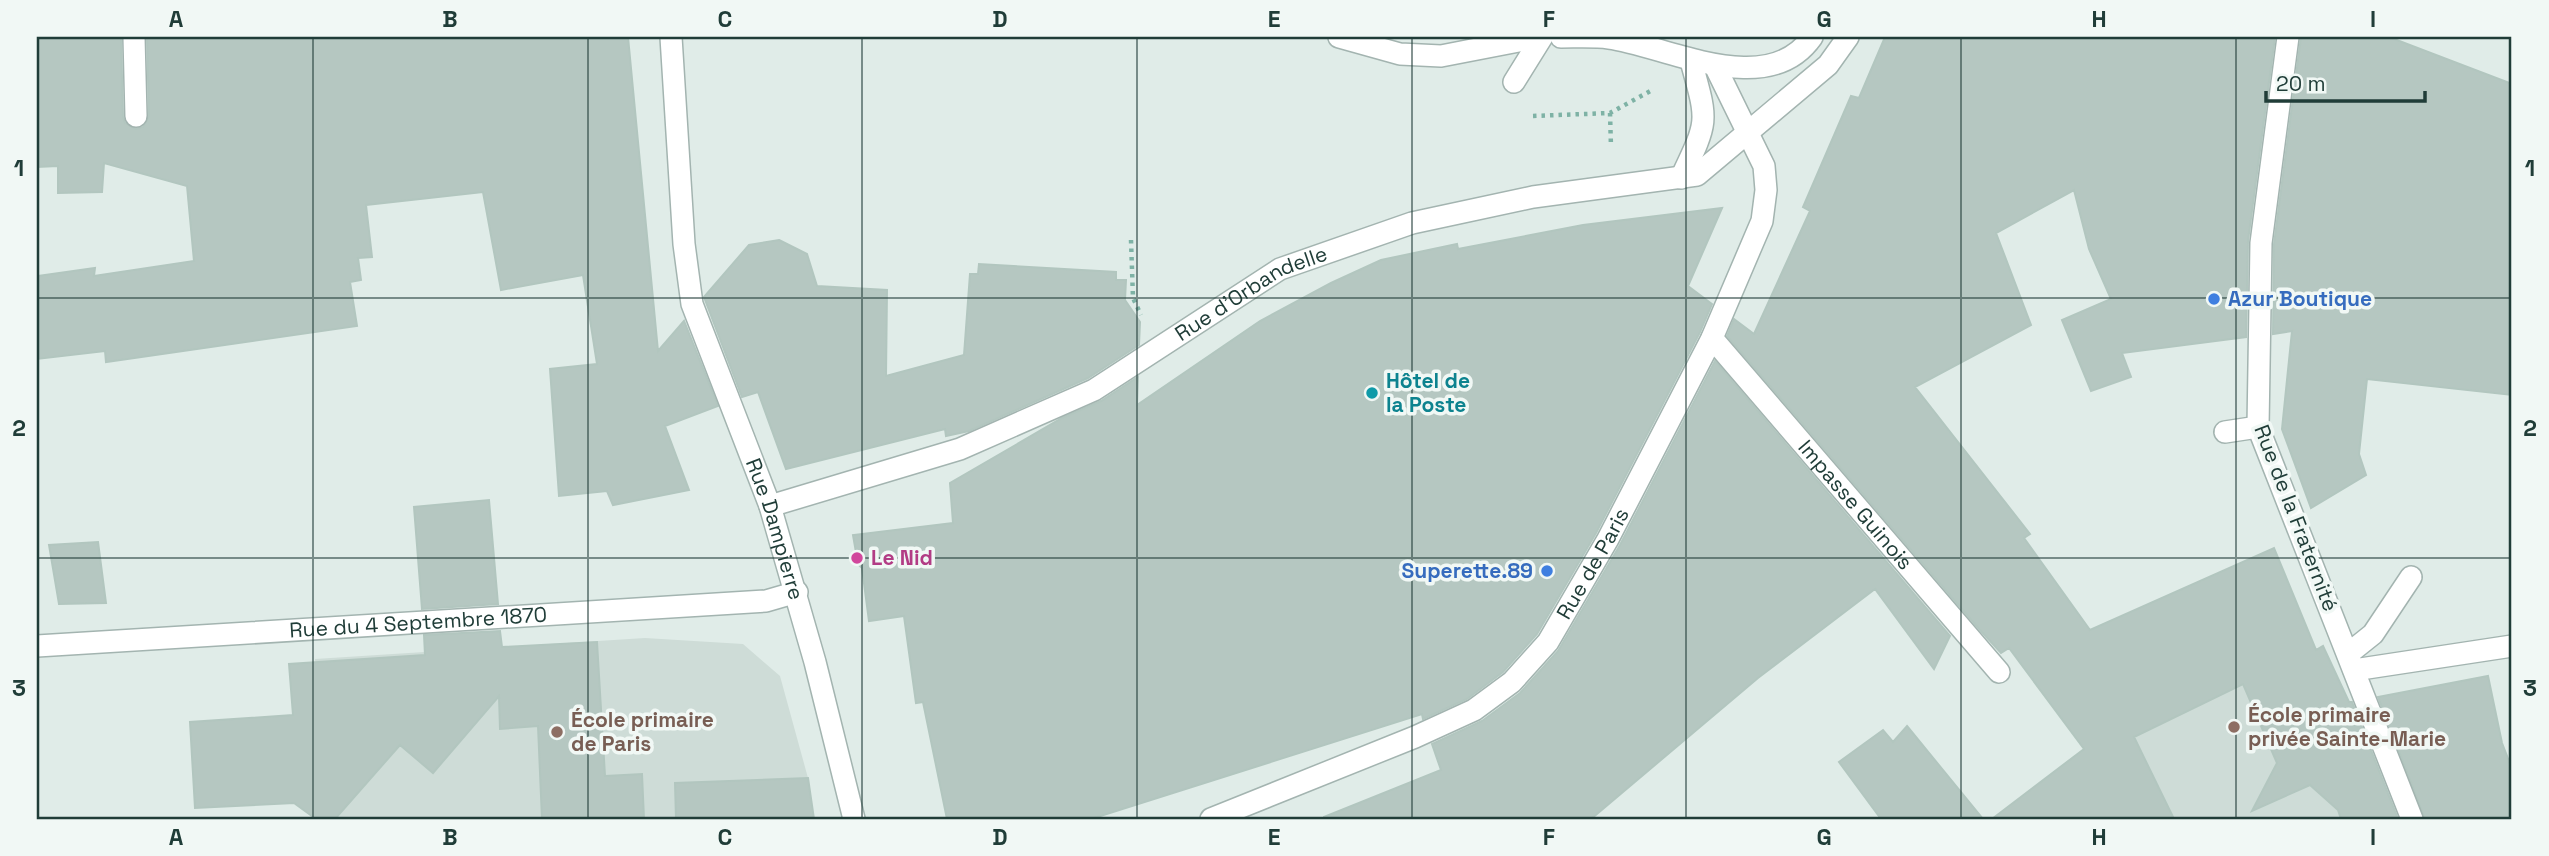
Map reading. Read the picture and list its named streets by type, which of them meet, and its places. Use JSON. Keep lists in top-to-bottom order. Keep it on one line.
{"streets":{"street":["Rue d'Orbandelle","Impasse Guinois","Rue de la Fraternité","Rue Dampierre","Rue de Paris","Rue du 4 Septembre 1870"]},"crossings":[["Rue d'Orbandelle","Rue Dampierre"],["Rue d'Orbandelle","Rue de Paris"],["Impasse Guinois","Rue de Paris"],["Rue Dampierre","Rue du 4 Septembre 1870"]],"places":["Azur Boutique","Hôtel de la Poste","Le Nid","Superette.89","École primaire privée Sainte-Marie","École primaire de Paris"],"scale_bar":"20 m","grid":{"columns":["A","B","C","D","E","F","G","H","I"],"rows":["1","2","3"]}}
